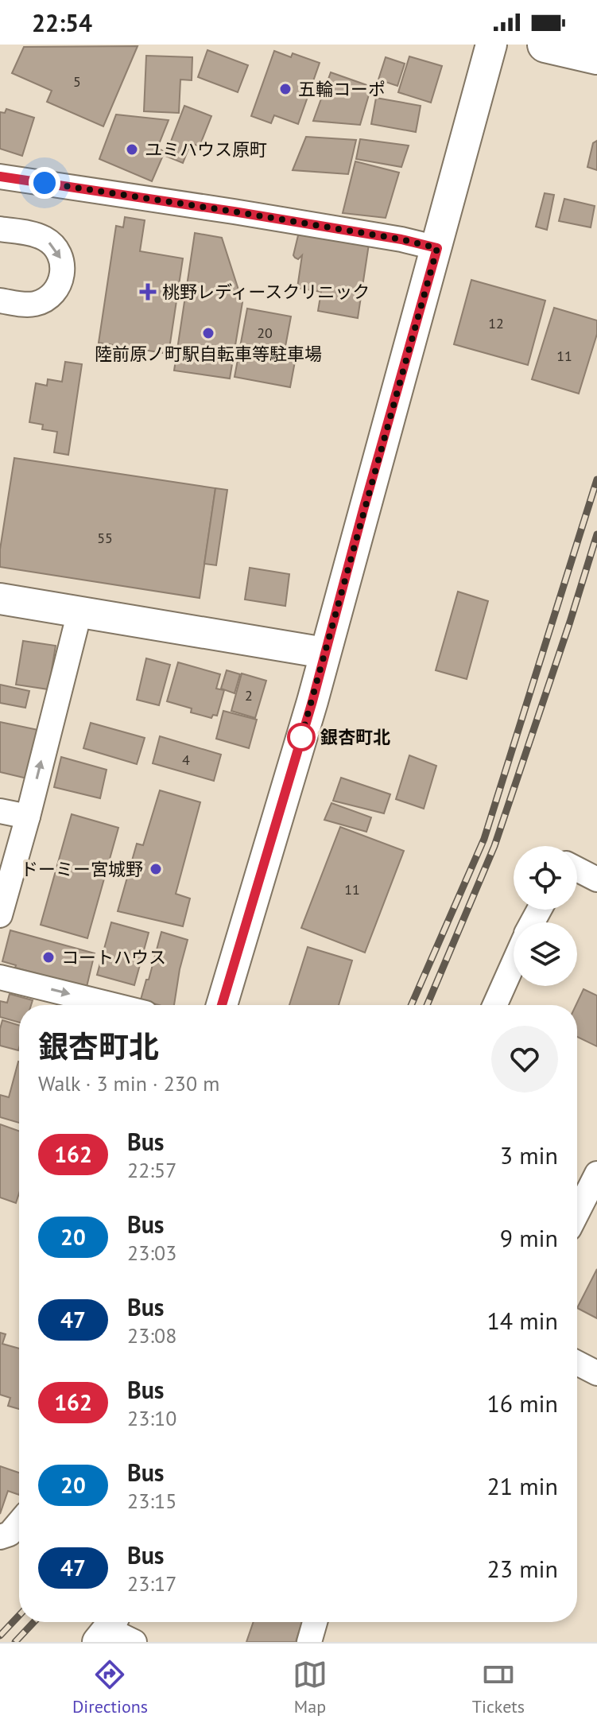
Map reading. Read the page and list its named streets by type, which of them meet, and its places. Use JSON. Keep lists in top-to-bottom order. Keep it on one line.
{"places":{"other":["五輪コーポ","ユミハウス原町","陸前原ノ町駅自転車等駐車場","銀杏町北","ドーミー宮城野","コートハウス"],"health":["桃野レディースクリニック"]},"lines":["bus line 162"],"house_numbers":["5","12","20","11","55","2","4","11"],"page":{"status":"22:54","heading":["銀杏町北","Walk · 3 min · 230 m"],"list":[{"mark":"162","name":"Bus","note":"22:57","value":"3 min"},{"mark":"20","name":"Bus","note":"23:03","value":"9 min"},{"mark":"47","name":"Bus","note":"23:08","value":"14 min"},{"mark":"162","name":"Bus","note":"23:10","value":"16 min"},{"mark":"20","name":"Bus","note":"23:15","value":"21 min"},{"mark":"47","name":"Bus","note":"23:17","value":"23 min"}],"tabs":["Directions","Map","Tickets"]}}
